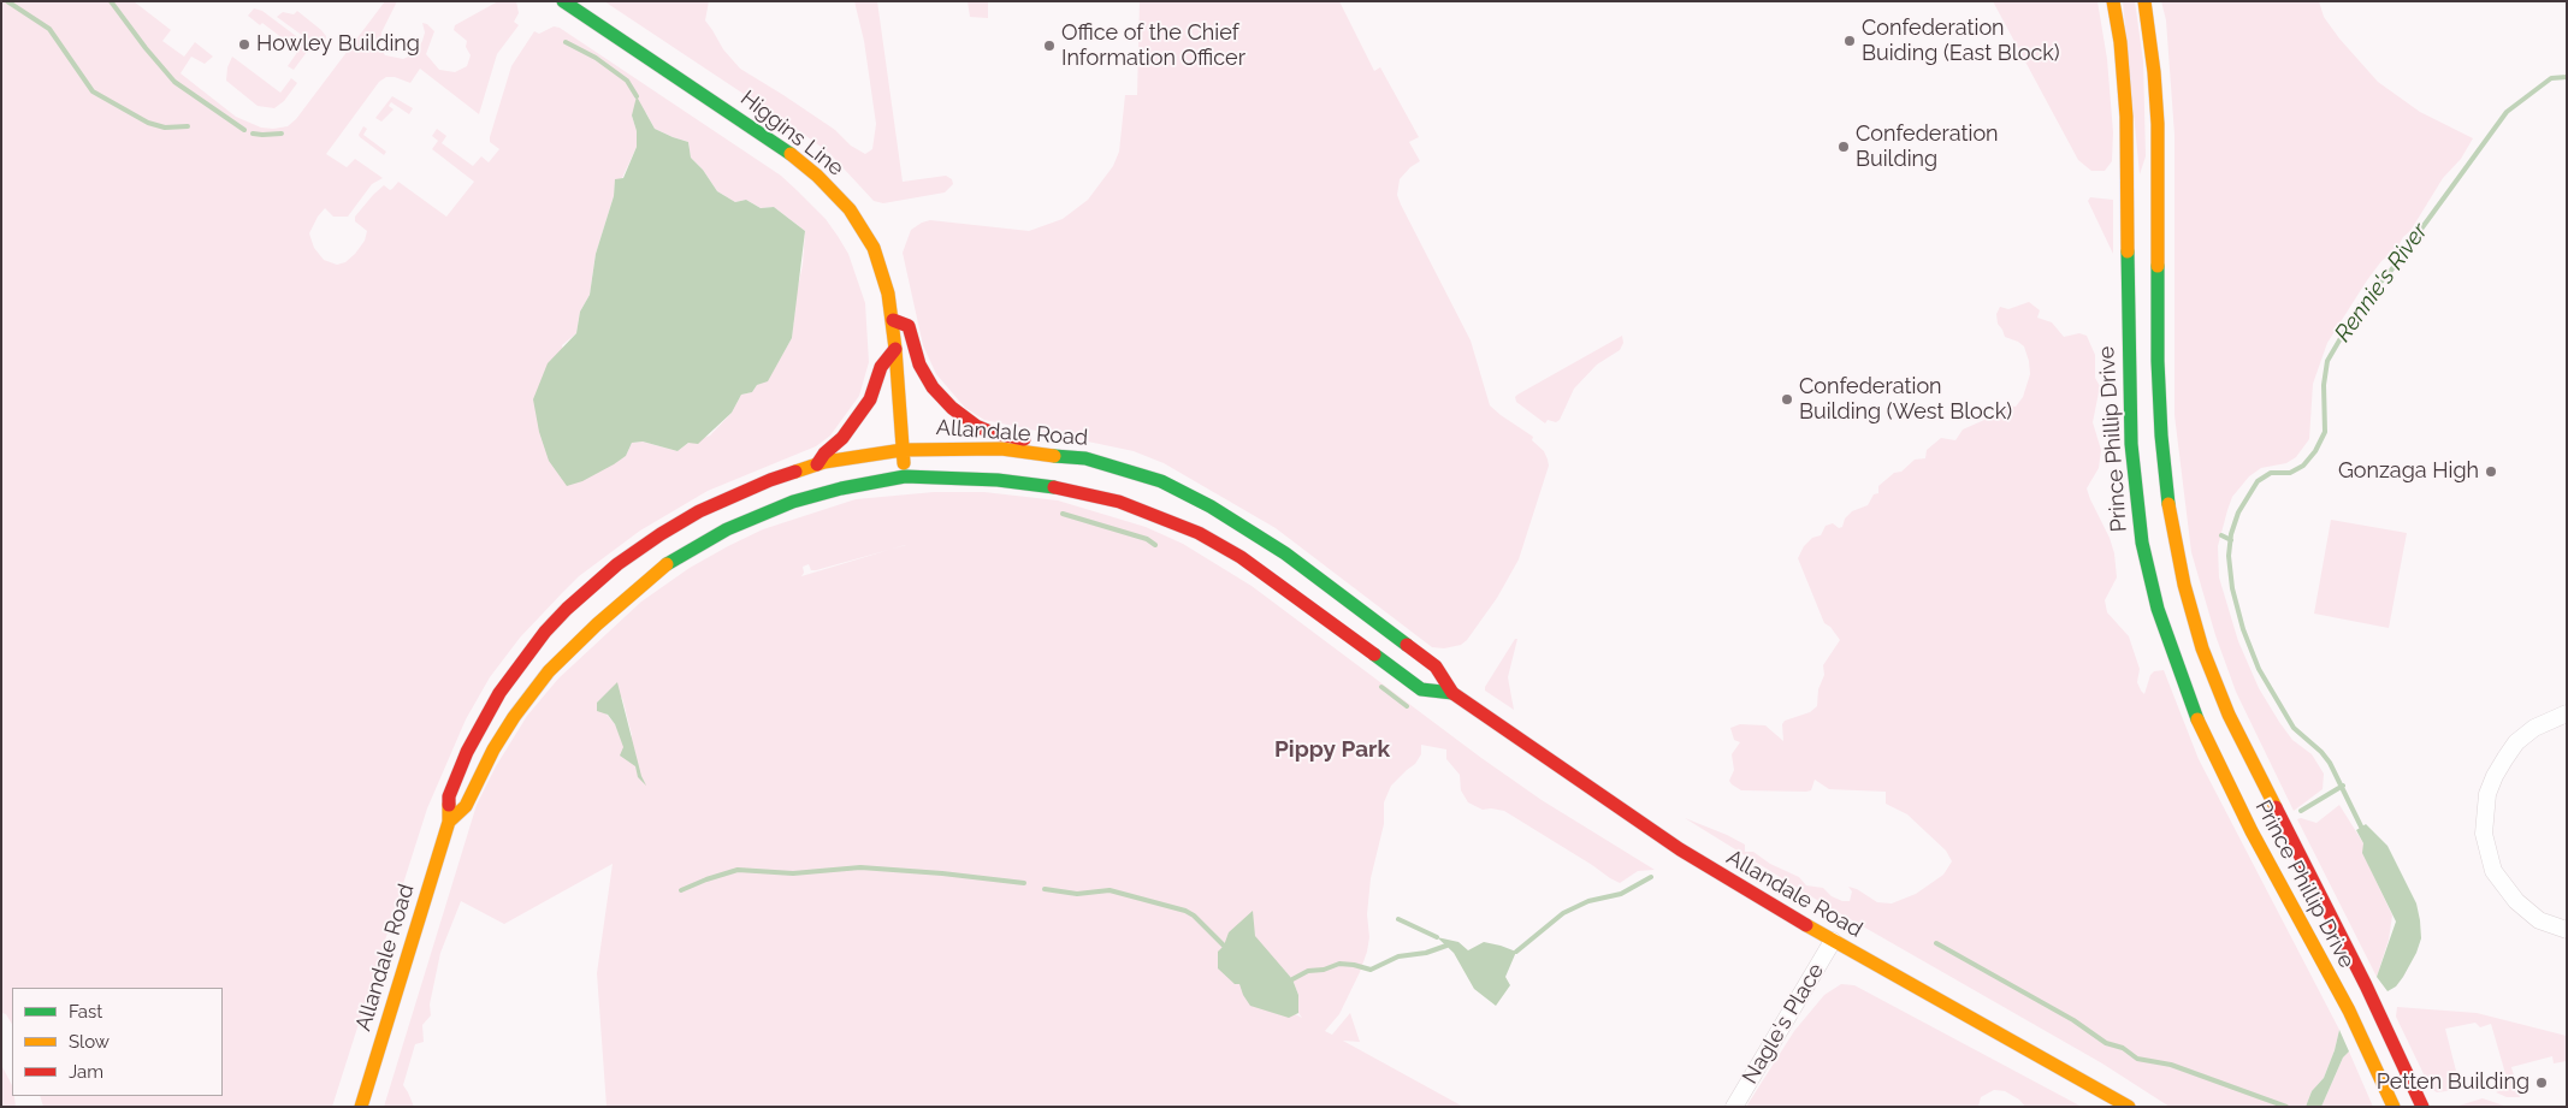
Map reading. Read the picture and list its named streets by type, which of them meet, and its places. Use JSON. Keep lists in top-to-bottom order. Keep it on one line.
{"streets":{"main road":["Higgins Line","Allandale Road","Prince Phillip Drive"],"street":["Nagle's Place"]},"crossings":[["Higgins Line","Allandale Road"],["Allandale Road","Nagle's Place"]],"districts":["Pippy Park"],"water":["Rennie's River"],"places":["Confederation Buiding (East Block)","Howley Building","Office of the Chief Information Officer","Confederation Building","Confederation Building (West Block)","Gonzaga High","Petten Building"],"legend":["Fast","Slow","Jam"]}
